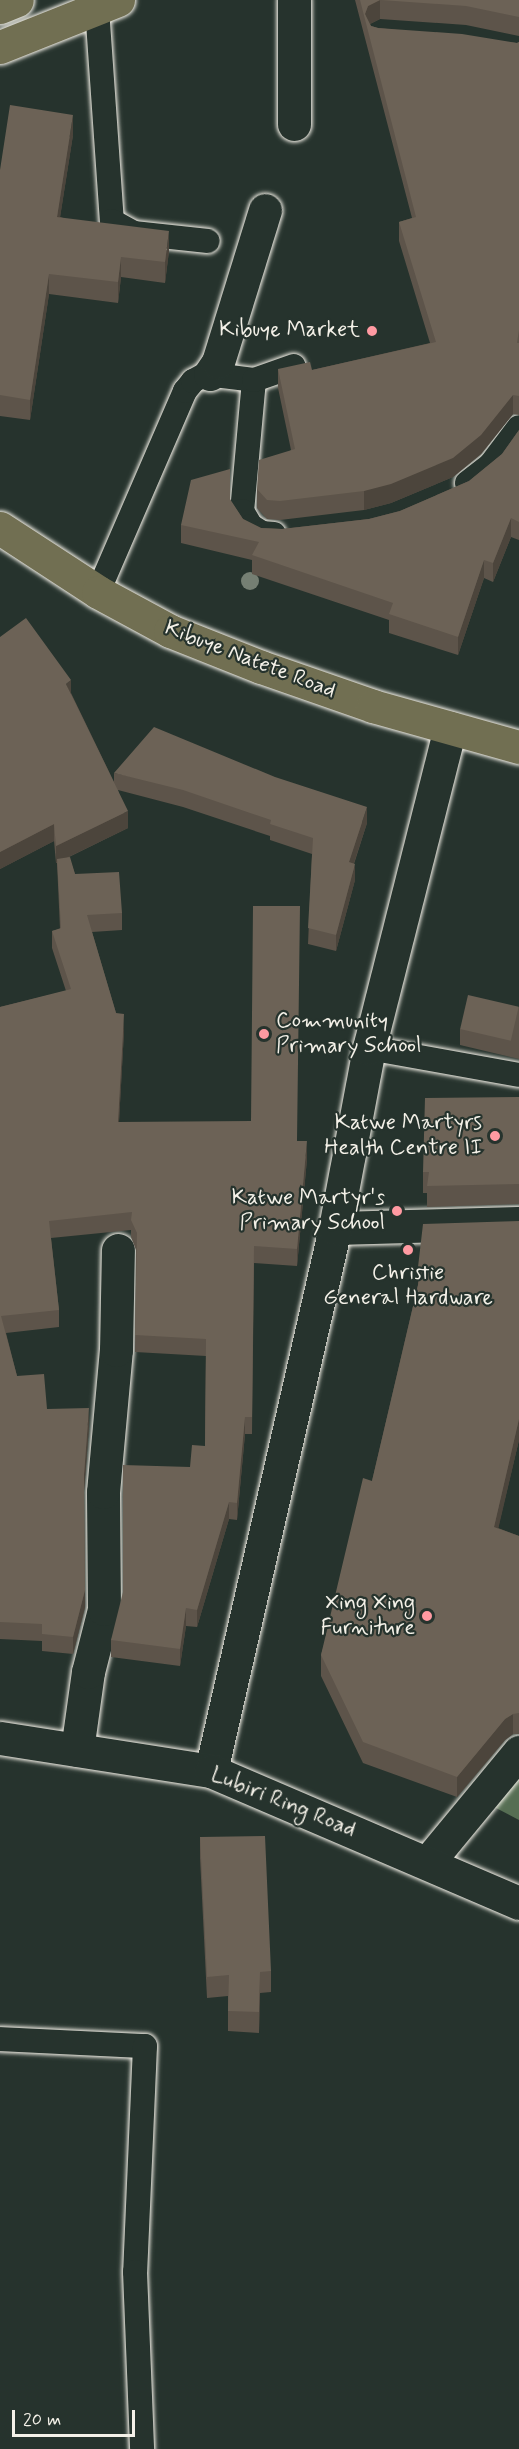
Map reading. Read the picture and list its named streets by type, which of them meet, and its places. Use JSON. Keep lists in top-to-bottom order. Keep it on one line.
{"streets":{"main road":["Kibuye Natete Road"],"street":["Lubiri Ring Road"]},"places":["Kibuye Market","Community Primary School","Katwe Martyrs Health Centre II","Katwe Martyr's Primary School","Christie General Hardware","Xing Xing Furniture"],"scale_bar":"20 m"}
